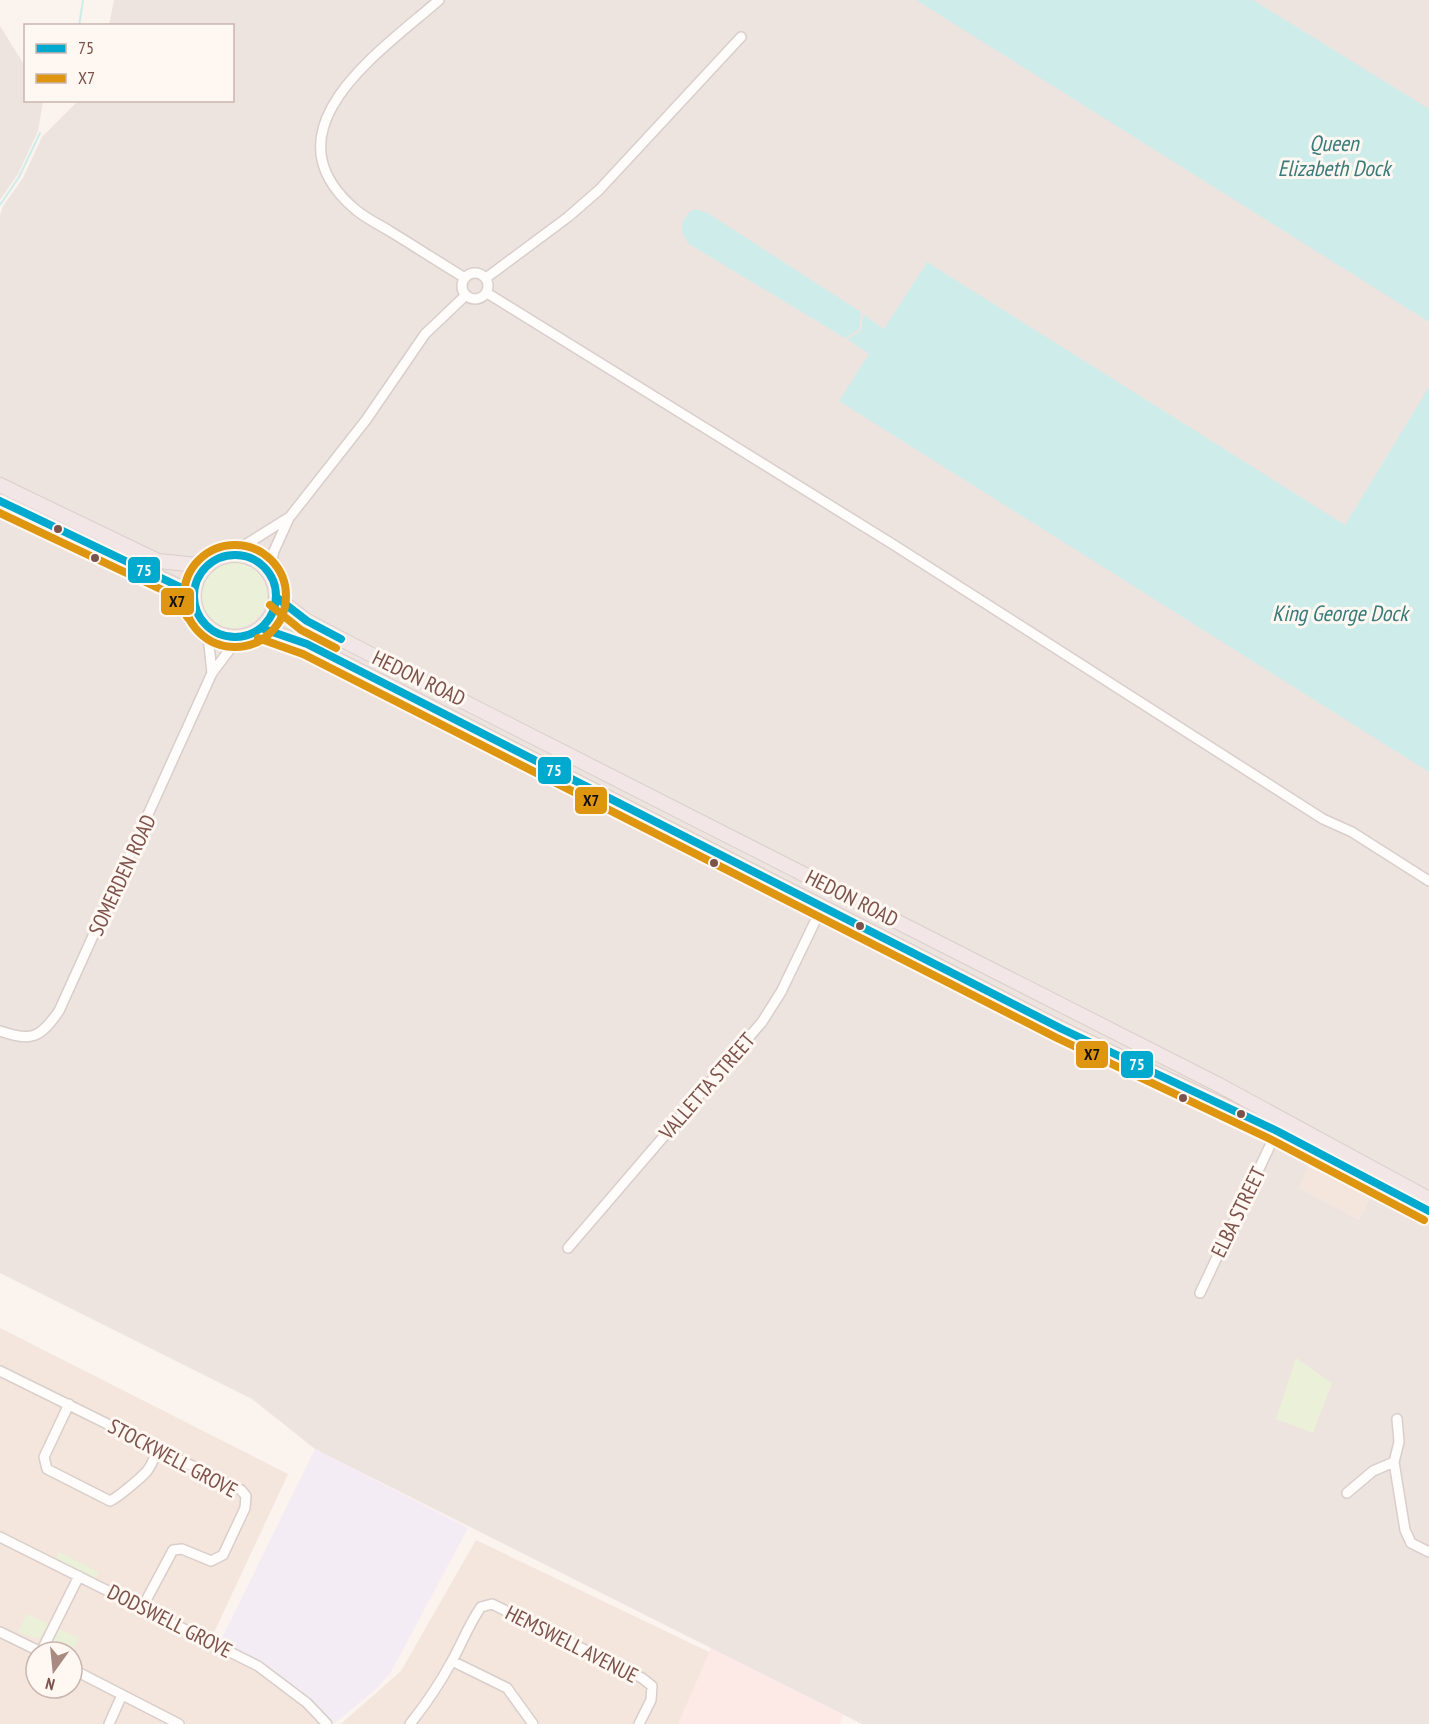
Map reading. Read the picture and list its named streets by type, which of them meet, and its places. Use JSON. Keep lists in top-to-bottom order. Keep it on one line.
{"streets":{"highway":["HEDON ROAD"],"street":["SOMERDEN ROAD","VALLETTA STREET","ELBA STREET","STOCKWELL GROVE","DODSWELL GROVE","HEMSWELL AVENUE"]},"crossings":[["HEDON ROAD","SOMERDEN ROAD"],["HEDON ROAD","VALLETTA STREET"],["HEDON ROAD","ELBA STREET"],["STOCKWELL GROVE","DODSWELL GROVE"]],"water":["Queen Elizabeth Dock","King George Dock"],"lines":["transit line 75","transit line X7"],"legend":["75","X7"],"north":"bottom"}
